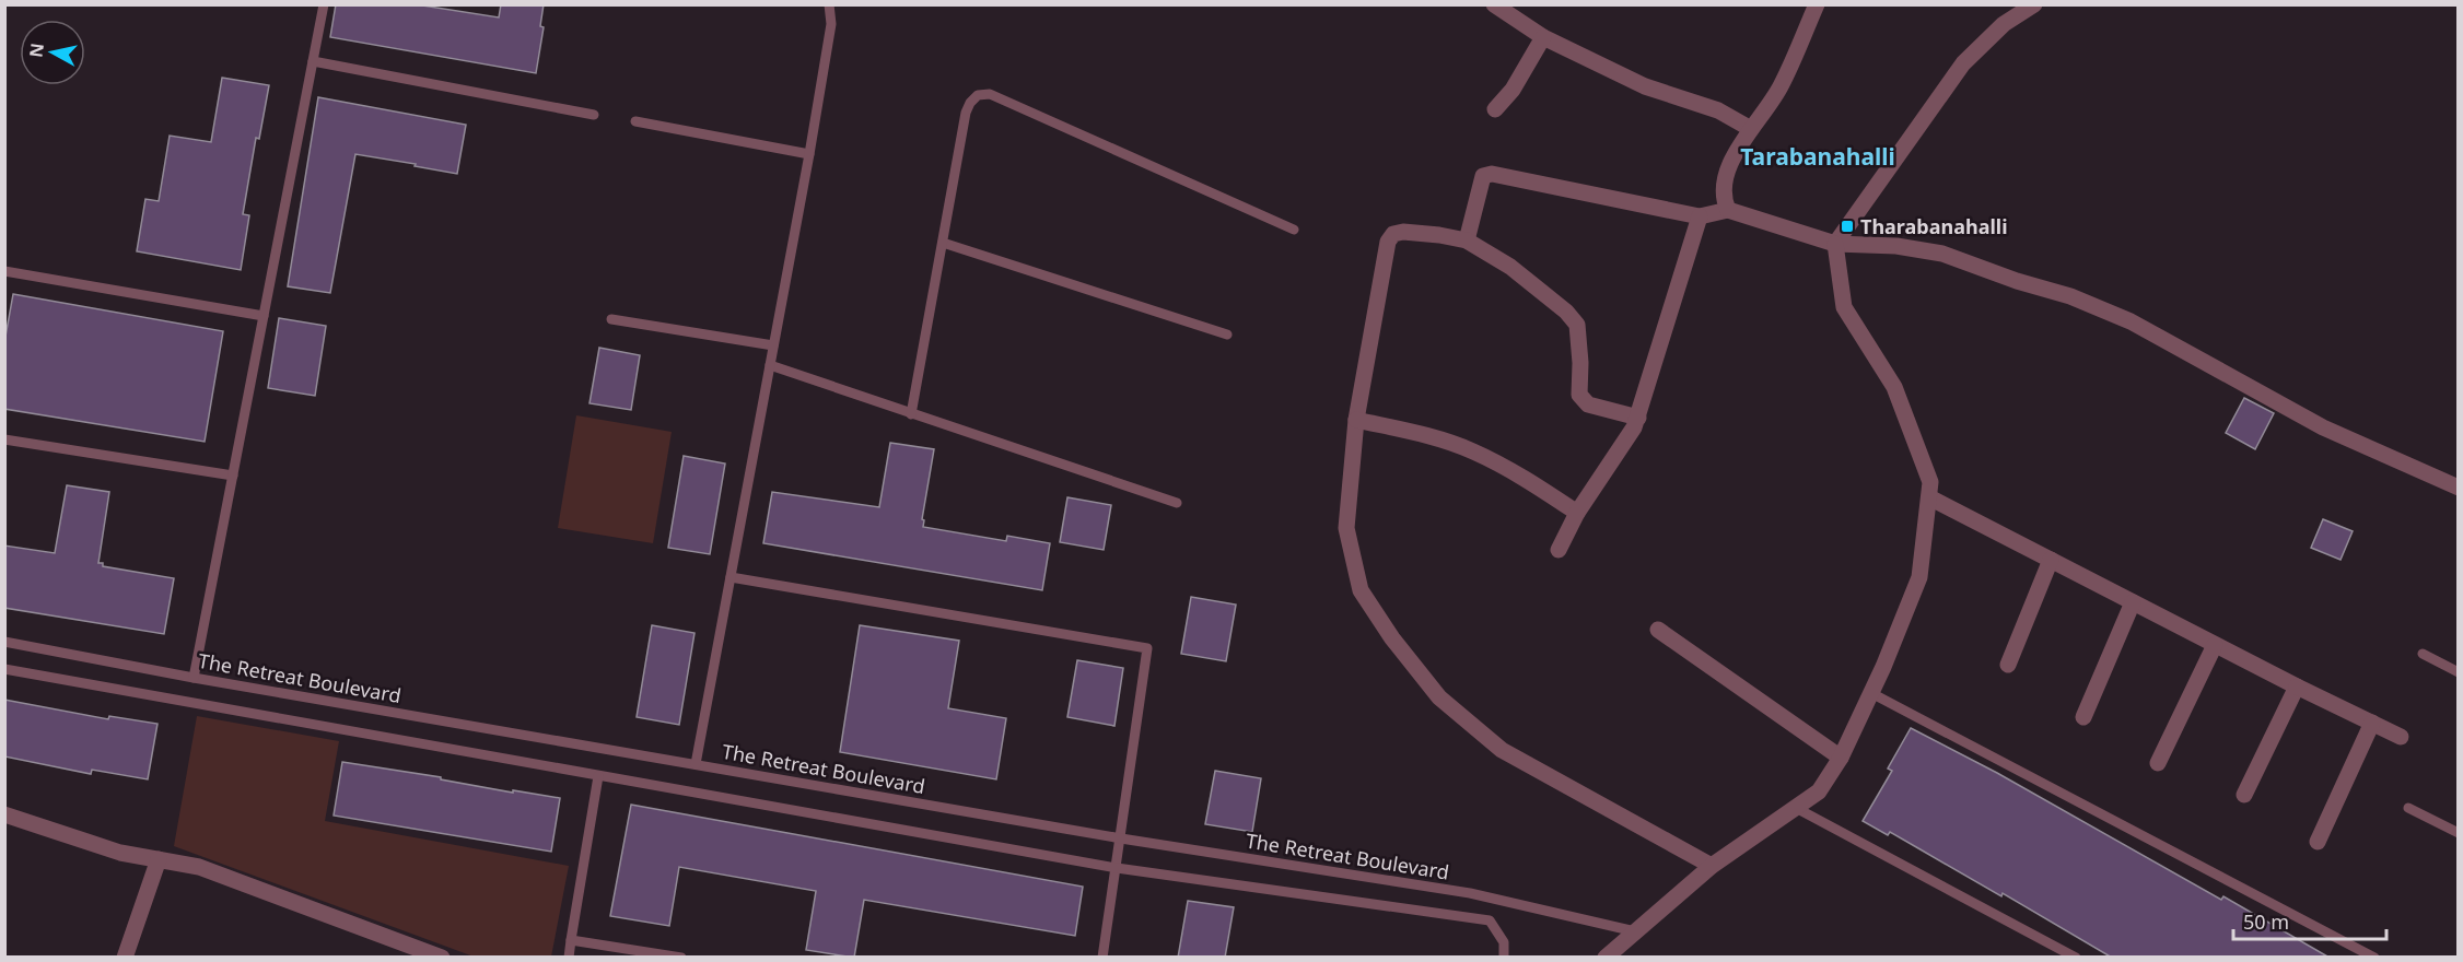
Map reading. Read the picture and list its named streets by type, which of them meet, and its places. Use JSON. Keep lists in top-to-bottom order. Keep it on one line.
{"streets":{"lane":["The Retreat Boulevard"]},"districts":["Tarabanahalli"],"places":{"transit":["Tharabanahalli"]},"scale_bar":"50 m","north":"left"}
